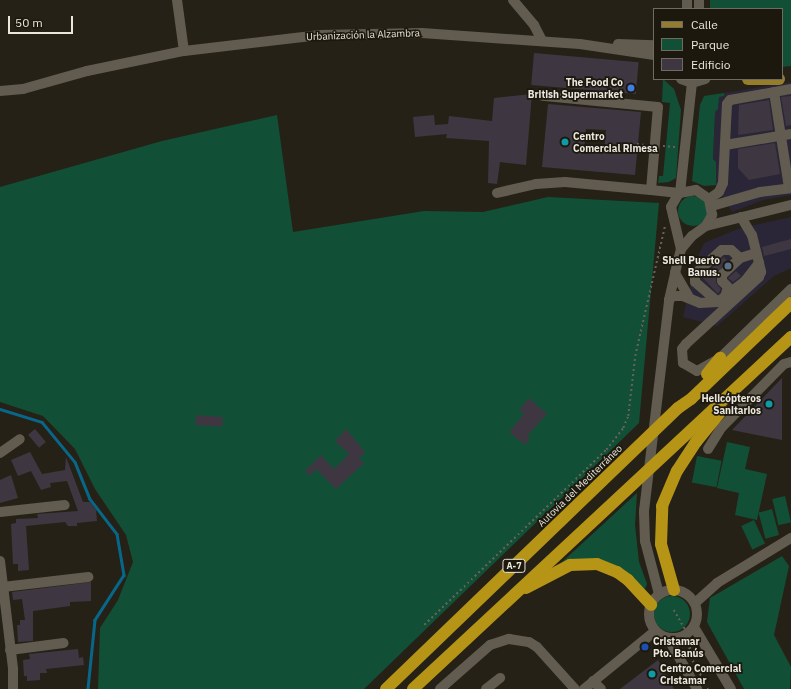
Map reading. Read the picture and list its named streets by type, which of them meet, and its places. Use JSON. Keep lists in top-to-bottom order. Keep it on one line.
{"streets":{"highway":["Autovía del Mediterráneo","A-7"],"street":["Urbanización la Alzambra"]},"places":["The Food Co British Supermarket","Centro Comercial Rimesa","Shell Puerto Banus.","Helicópteros Sanitarios","Cristamar Pto. Banús","Centro Comercial Cristamar"],"legend":["Calle","Parque","Edificio"],"scale_bar":"50 m"}
